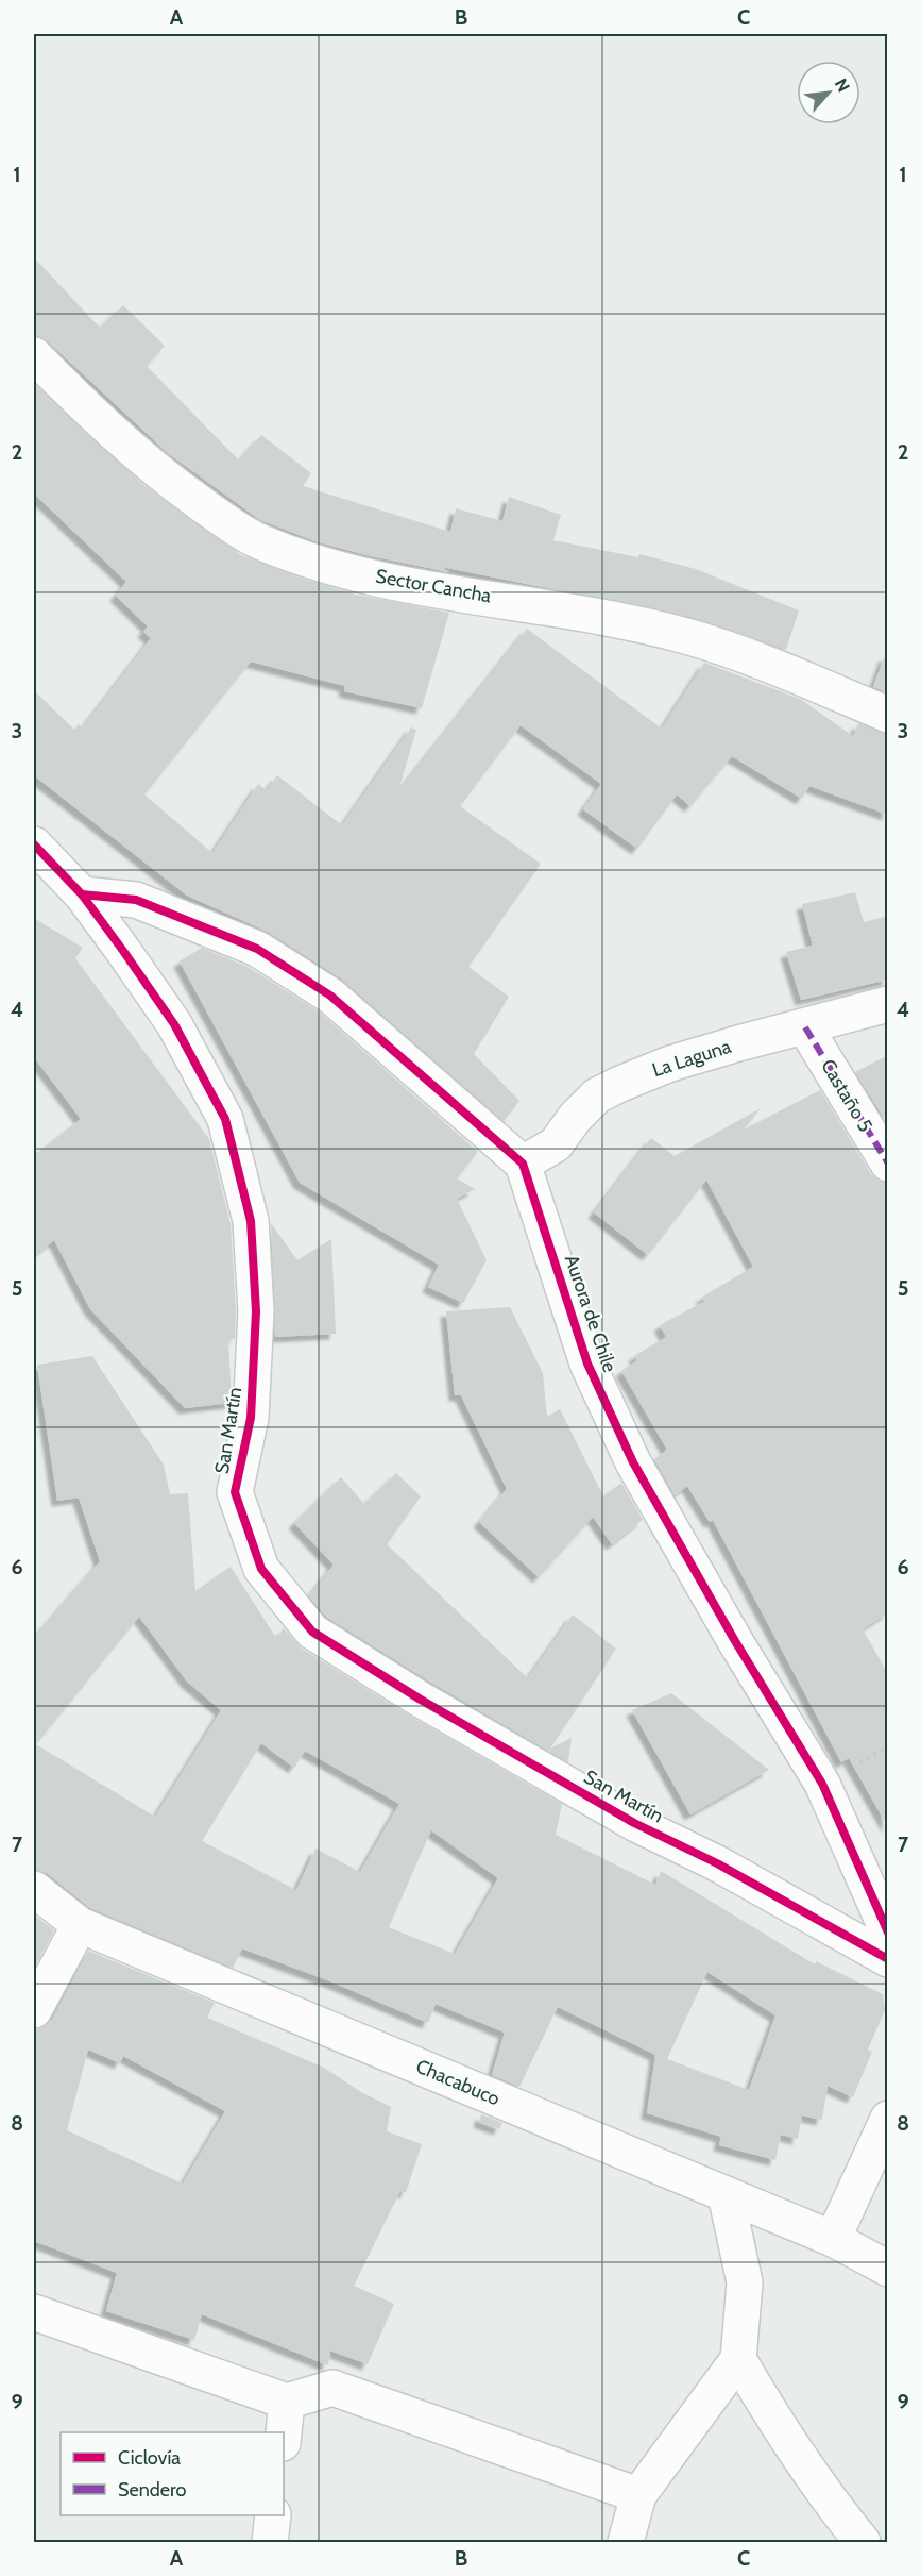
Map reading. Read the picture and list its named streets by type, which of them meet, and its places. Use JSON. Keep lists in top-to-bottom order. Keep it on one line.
{"streets":{"street":["Sector Cancha","La Laguna","Castaño 5","Aurora de Chile","San Martín","Chacabuco"]},"crossings":[["La Laguna","Castaño 5"],["La Laguna","Aurora de Chile"]],"legend":["Ciclovía","Sendero"],"north":"top right","grid":{"columns":["A","B","C"],"rows":["1","2","3","4","5","6","7","8","9"]}}
